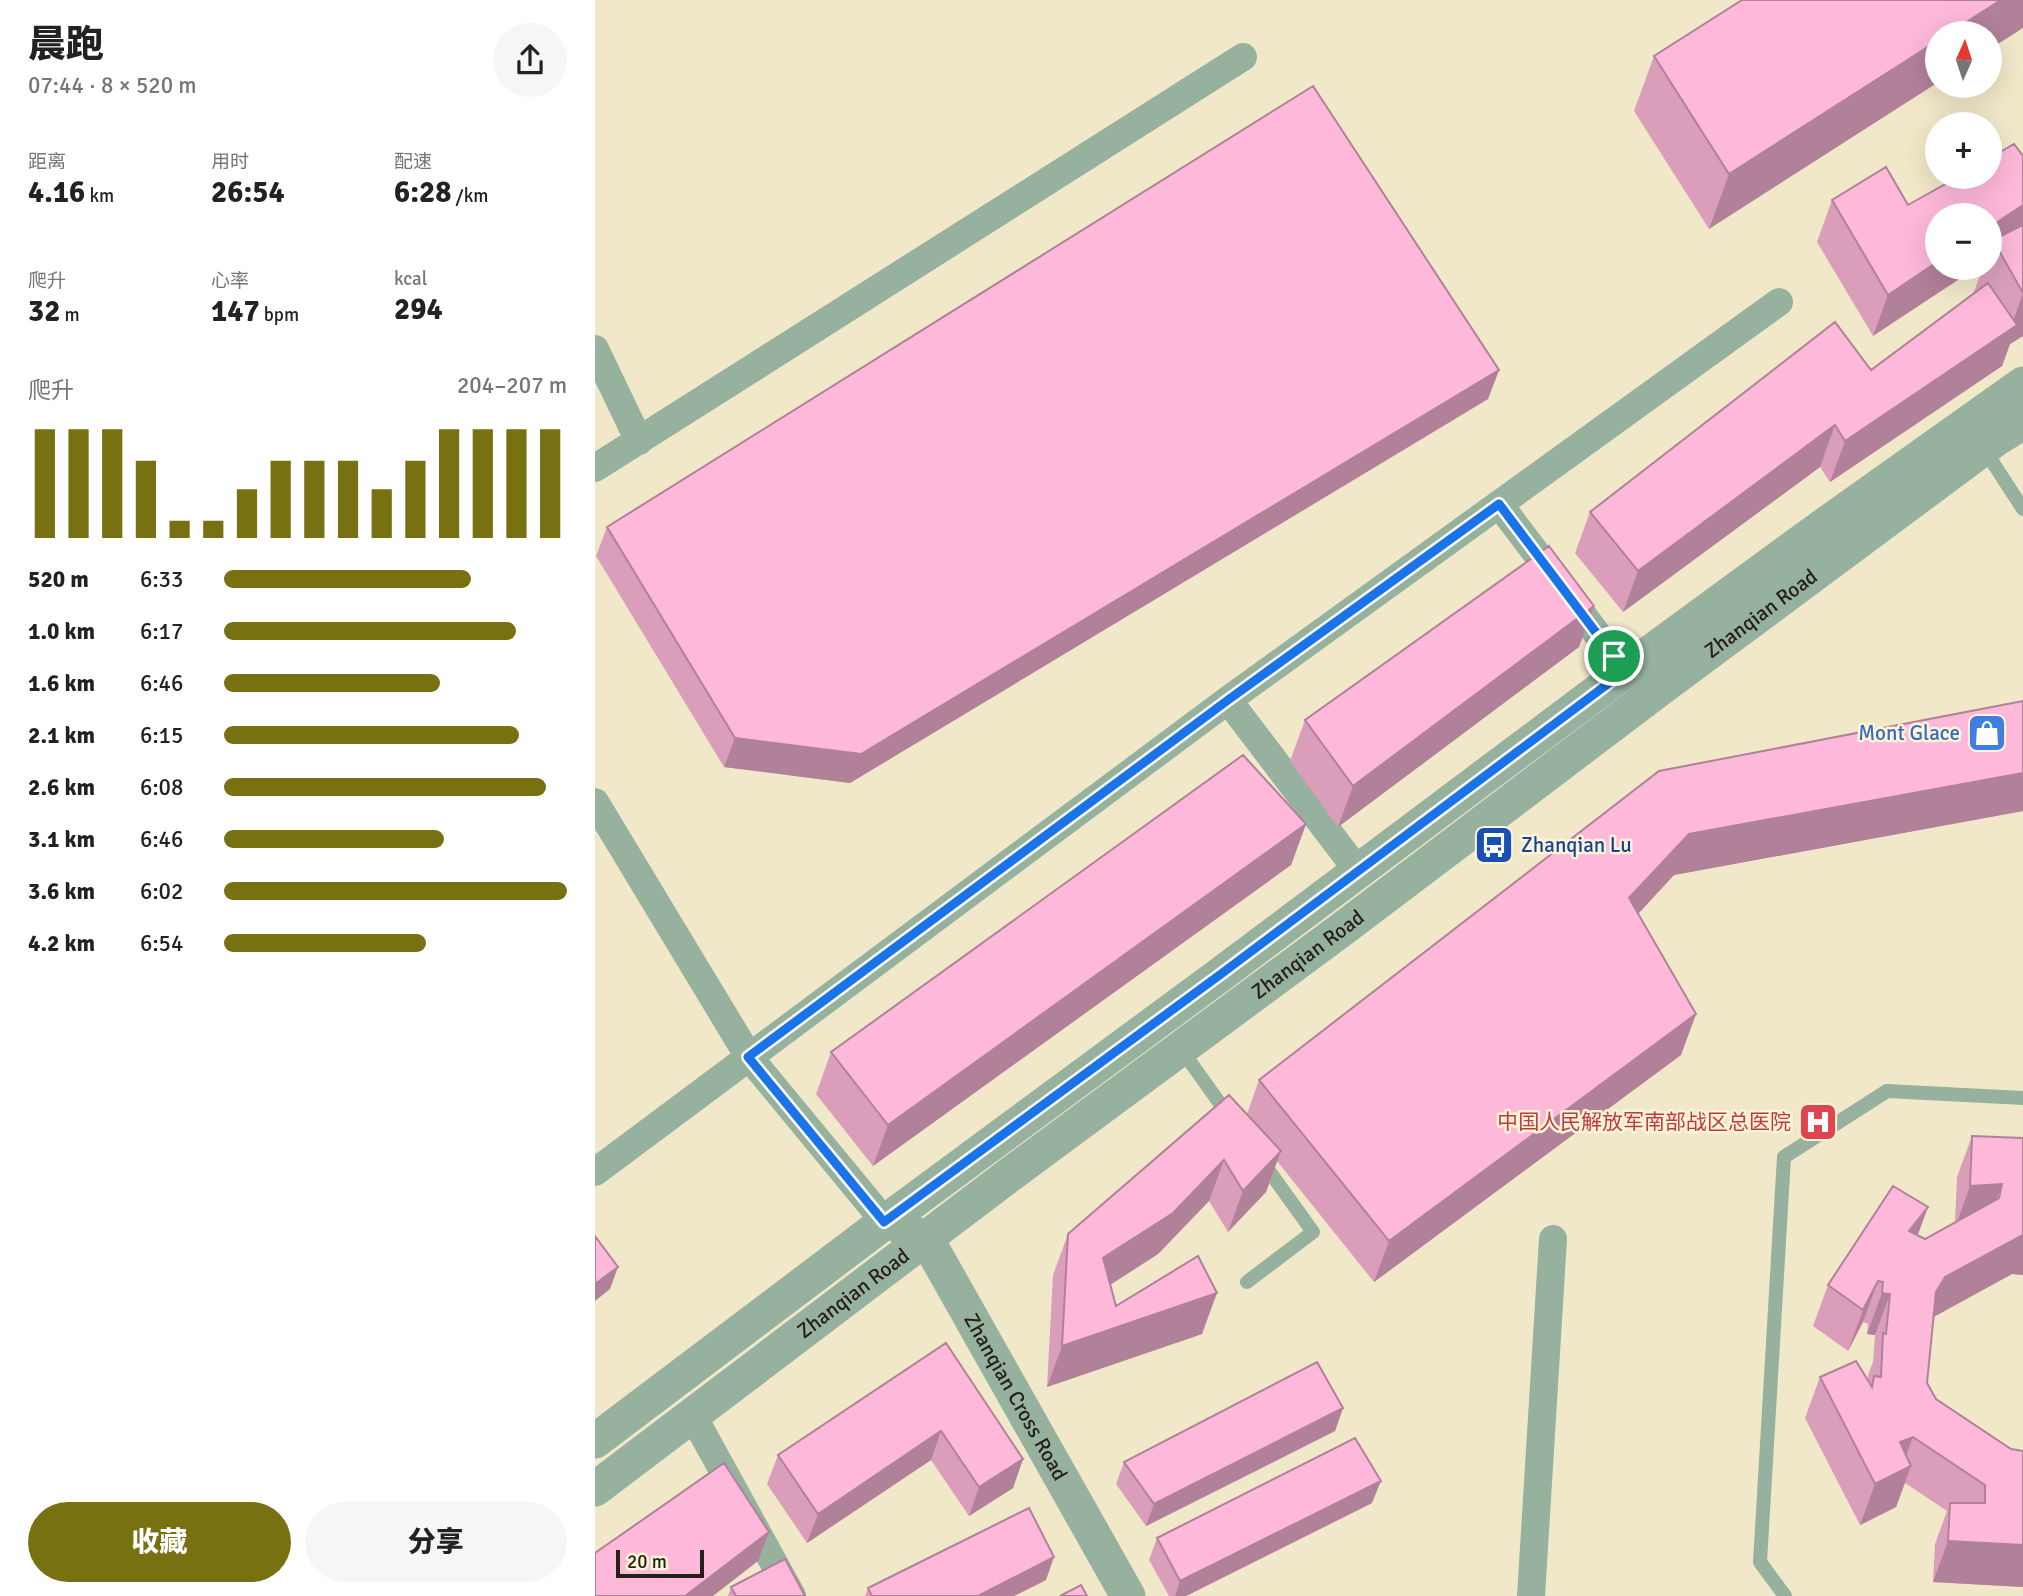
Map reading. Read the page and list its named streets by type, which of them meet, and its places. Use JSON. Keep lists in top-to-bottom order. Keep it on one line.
{"streets":{"street":["Zhanqian Road","Zhanqian Cross Road"]},"crossings":[["Zhanqian Road","Zhanqian Cross Road"]],"places":{"shop":["Mont Glace"],"bus stop":["Zhanqian Lu"],"hospital":["中国人民解放军南部战区总医院"]},"scale_bar":"20 m","north":"top","page":{"heading":["晨跑","07:44 · 8 × 520 m"],"map_buttons":["+","−"],"stats":[["距离","4.16 km"],["用时","26:54"],["配速","6:28 /km"],["爬升","32 m"],["心率","147 bpm"],["kcal","294"]],"chart":["爬升","204–207 m"],"list":[{"name":"520 m","note":"6:33"},{"name":"1.0 km","note":"6:17"},{"name":"1.6 km","note":"6:46"},{"name":"2.1 km","note":"6:15"},{"name":"2.6 km","note":"6:08"},{"name":"3.1 km","note":"6:46"},{"name":"3.6 km","note":"6:02"},{"name":"4.2 km","note":"6:54"}],"buttons":["收藏","分享"],"scale":"20 m"}}
